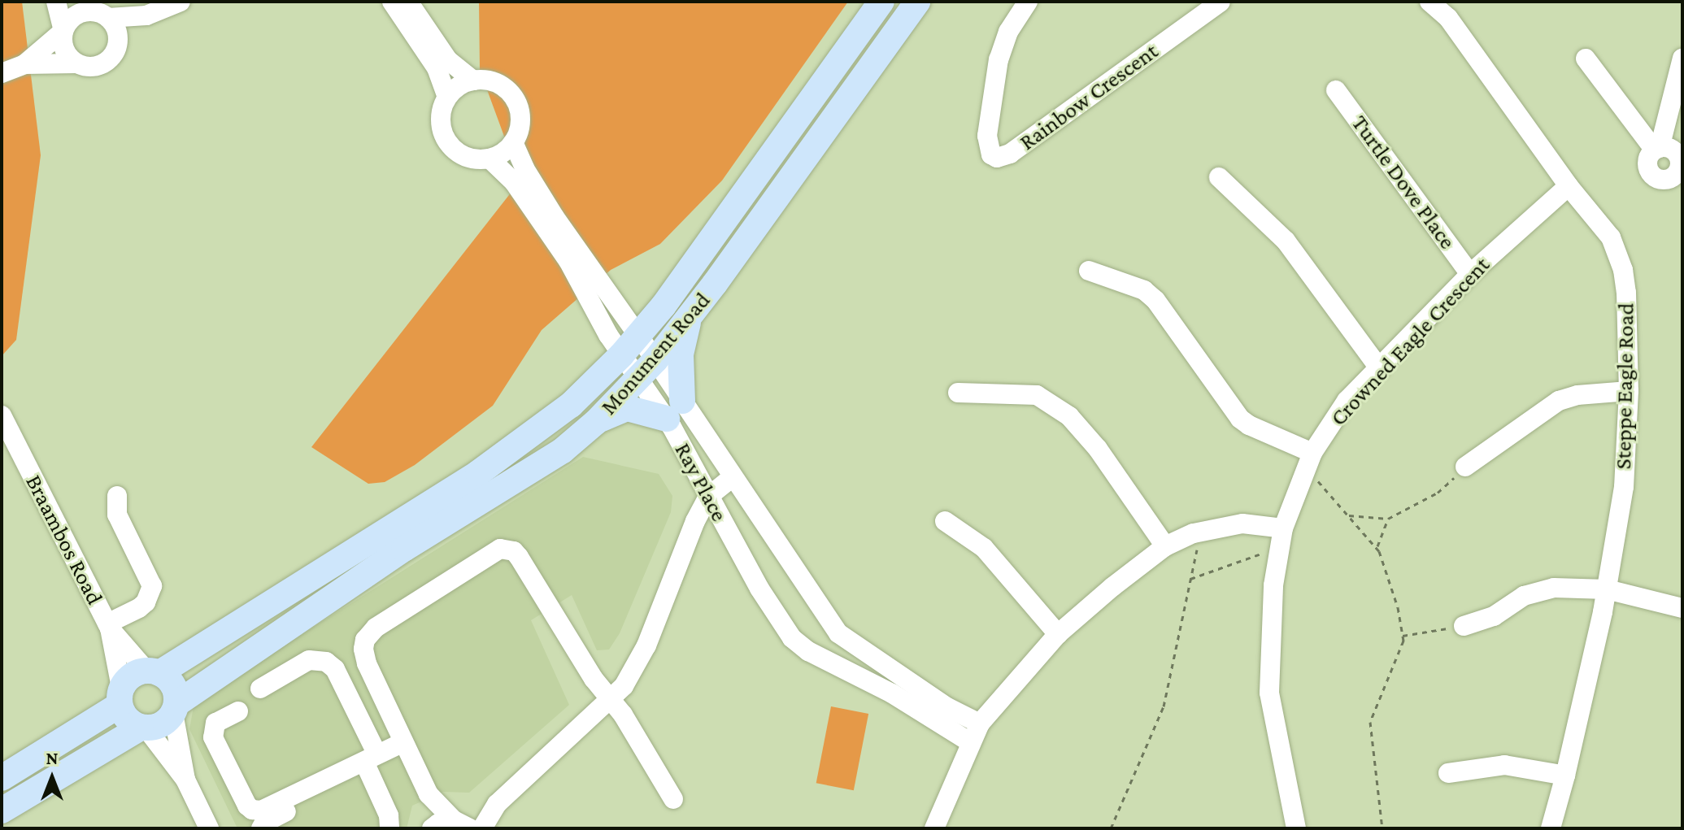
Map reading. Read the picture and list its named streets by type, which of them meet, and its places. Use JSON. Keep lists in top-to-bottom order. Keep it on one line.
{"streets":{"main road":["Monument Road"],"street":["Rainbow Crescent","Turtle Dove Place","Crowned Eagle Crescent","Steppe Eagle Road","Ray Place","Braambos Road"]},"crossings":[["Turtle Dove Place","Crowned Eagle Crescent"],["Crowned Eagle Crescent","Steppe Eagle Road"],["Monument Road","Ray Place"],["Monument Road","Braambos Road"]],"north":"top"}
